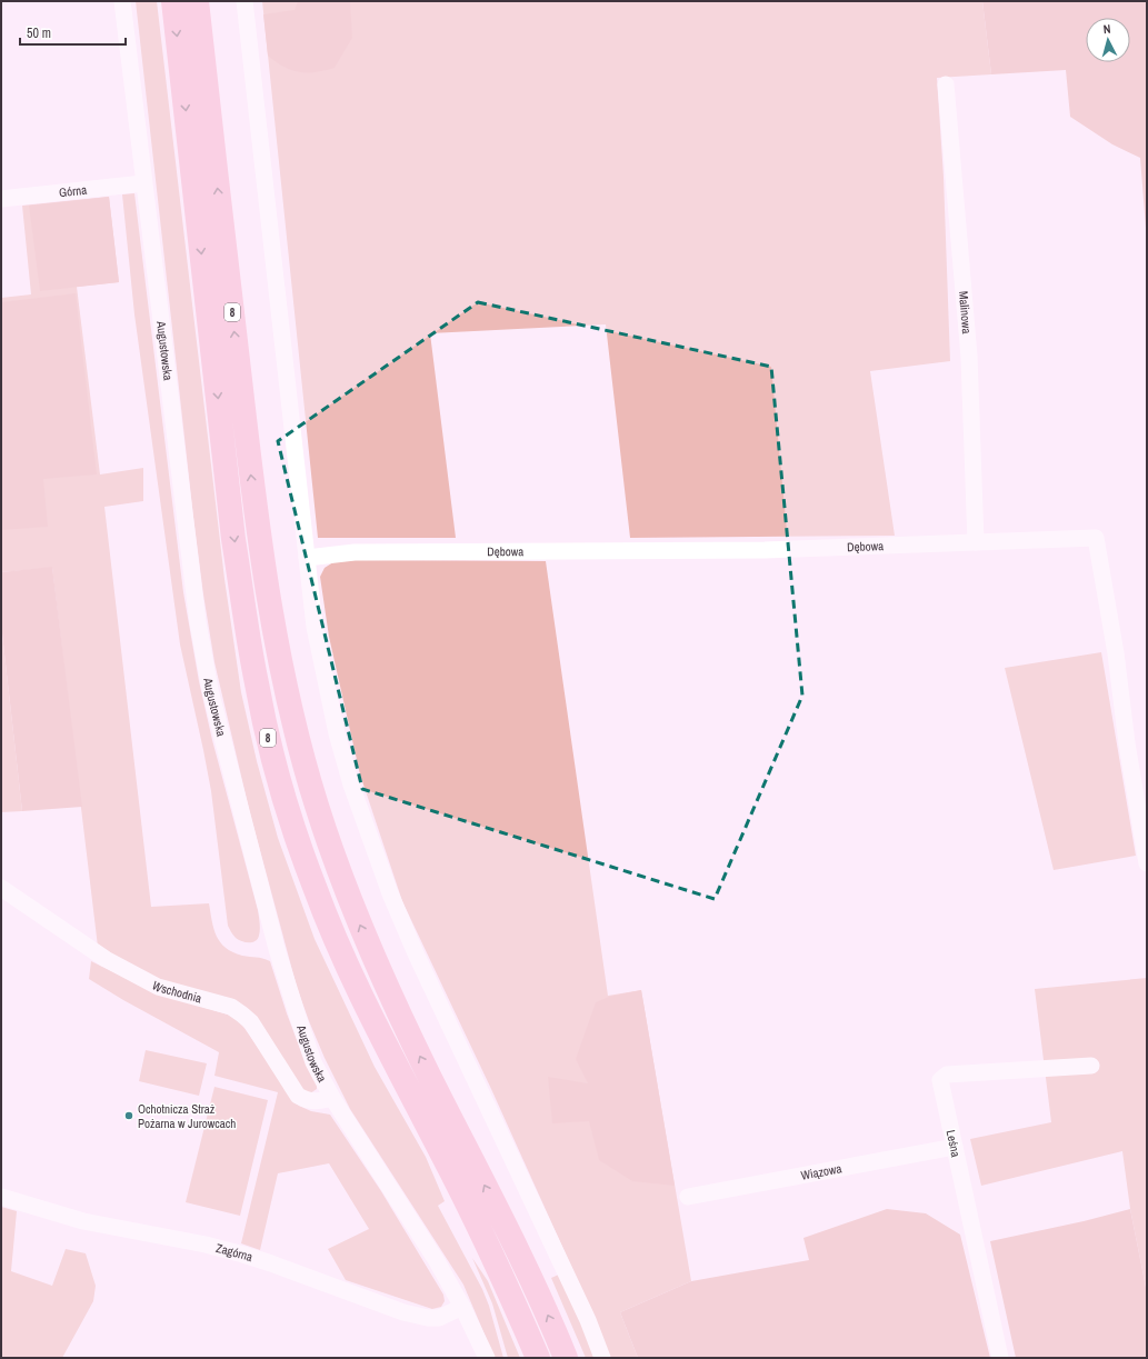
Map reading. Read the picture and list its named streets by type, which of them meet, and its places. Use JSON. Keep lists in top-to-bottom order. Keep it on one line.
{"streets":{"highway":["8"],"street":["Górna","Malinowa","Augustowska","Dębowa","Wschodnia","Leśna","Wiązowa","Zagórna"]},"crossings":[["Górna","Augustowska"],["Malinowa","Dębowa"],["Augustowska","Wschodnia"],["Augustowska","Zagórna"],["Leśna","Wiązowa"]],"places":["Ochotnicza Straż Pożarna w Jurowcach"],"scale_bar":"50 m","north":"top"}
